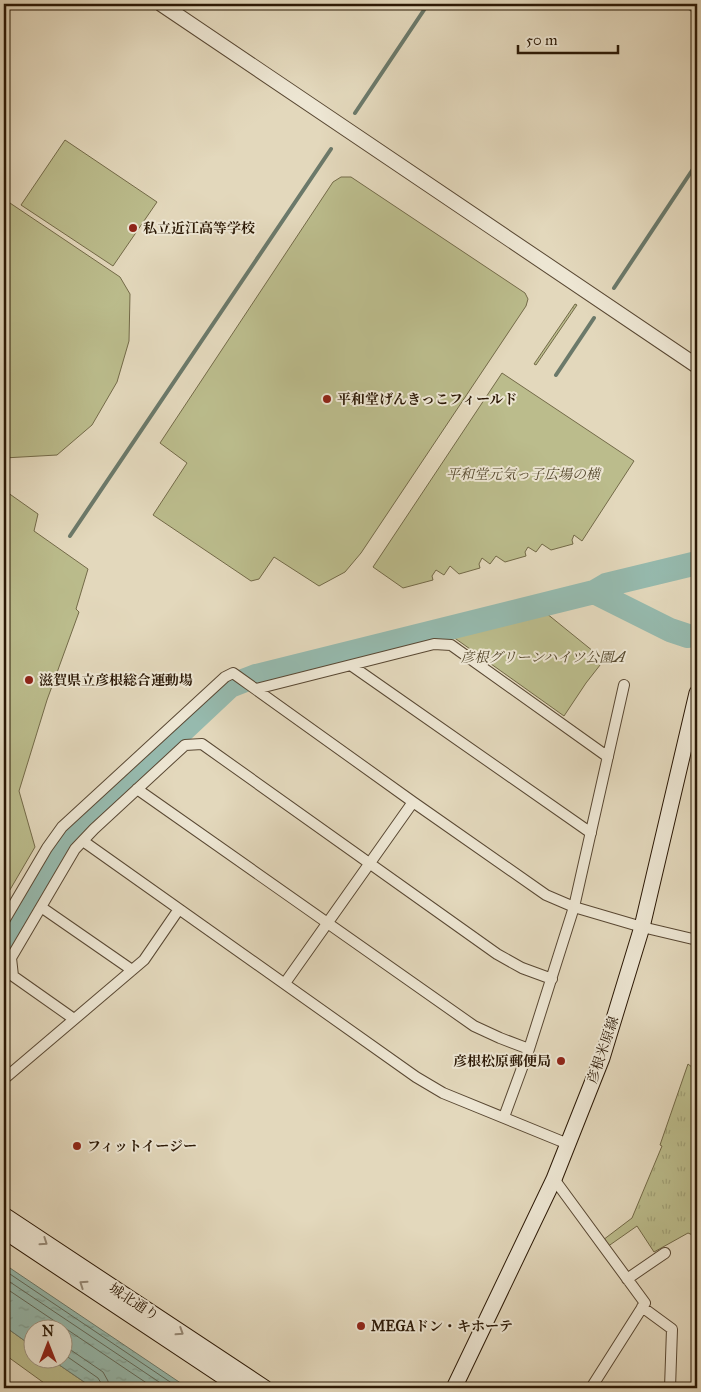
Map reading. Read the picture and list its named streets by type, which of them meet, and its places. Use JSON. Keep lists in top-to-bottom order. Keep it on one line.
{"streets":{"main road":["彦根米原線","城北通り"]},"parks":["平和堂元気っ子広場の横","彦根グリーンハイツ公園A"],"places":["私立近江高等学校","平和堂げんきっこフィールド","滋賀県立彦根総合運動場","彦根松原郵便局","フィットイージー","MEGAドン・キホーテ"],"scale_bar":"50 m","north":"top"}
